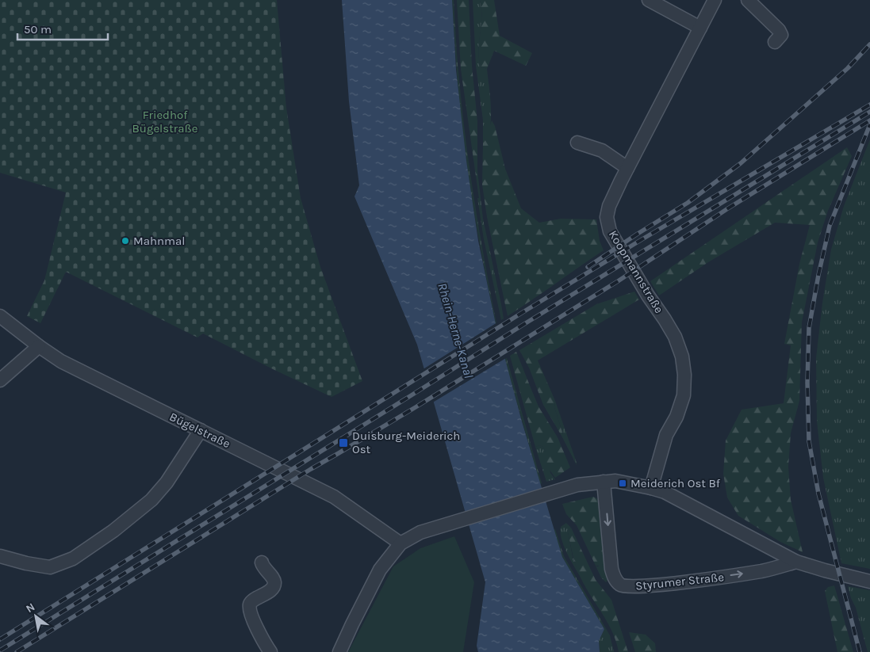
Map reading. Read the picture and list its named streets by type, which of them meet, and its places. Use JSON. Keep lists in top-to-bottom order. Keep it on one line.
{"streets":{"street":["Koopmannstraße","Bügelstraße","Styrumer Straße"]},"water":["Rhein-Herne-Kanal"],"parks":["Friedhof Bügelstraße"],"places":{"other":["Mahnmal"],"transit":["Duisburg-Meiderich Ost","Meiderich Ost Bf"]},"scale_bar":"50 m","north":"top left"}
